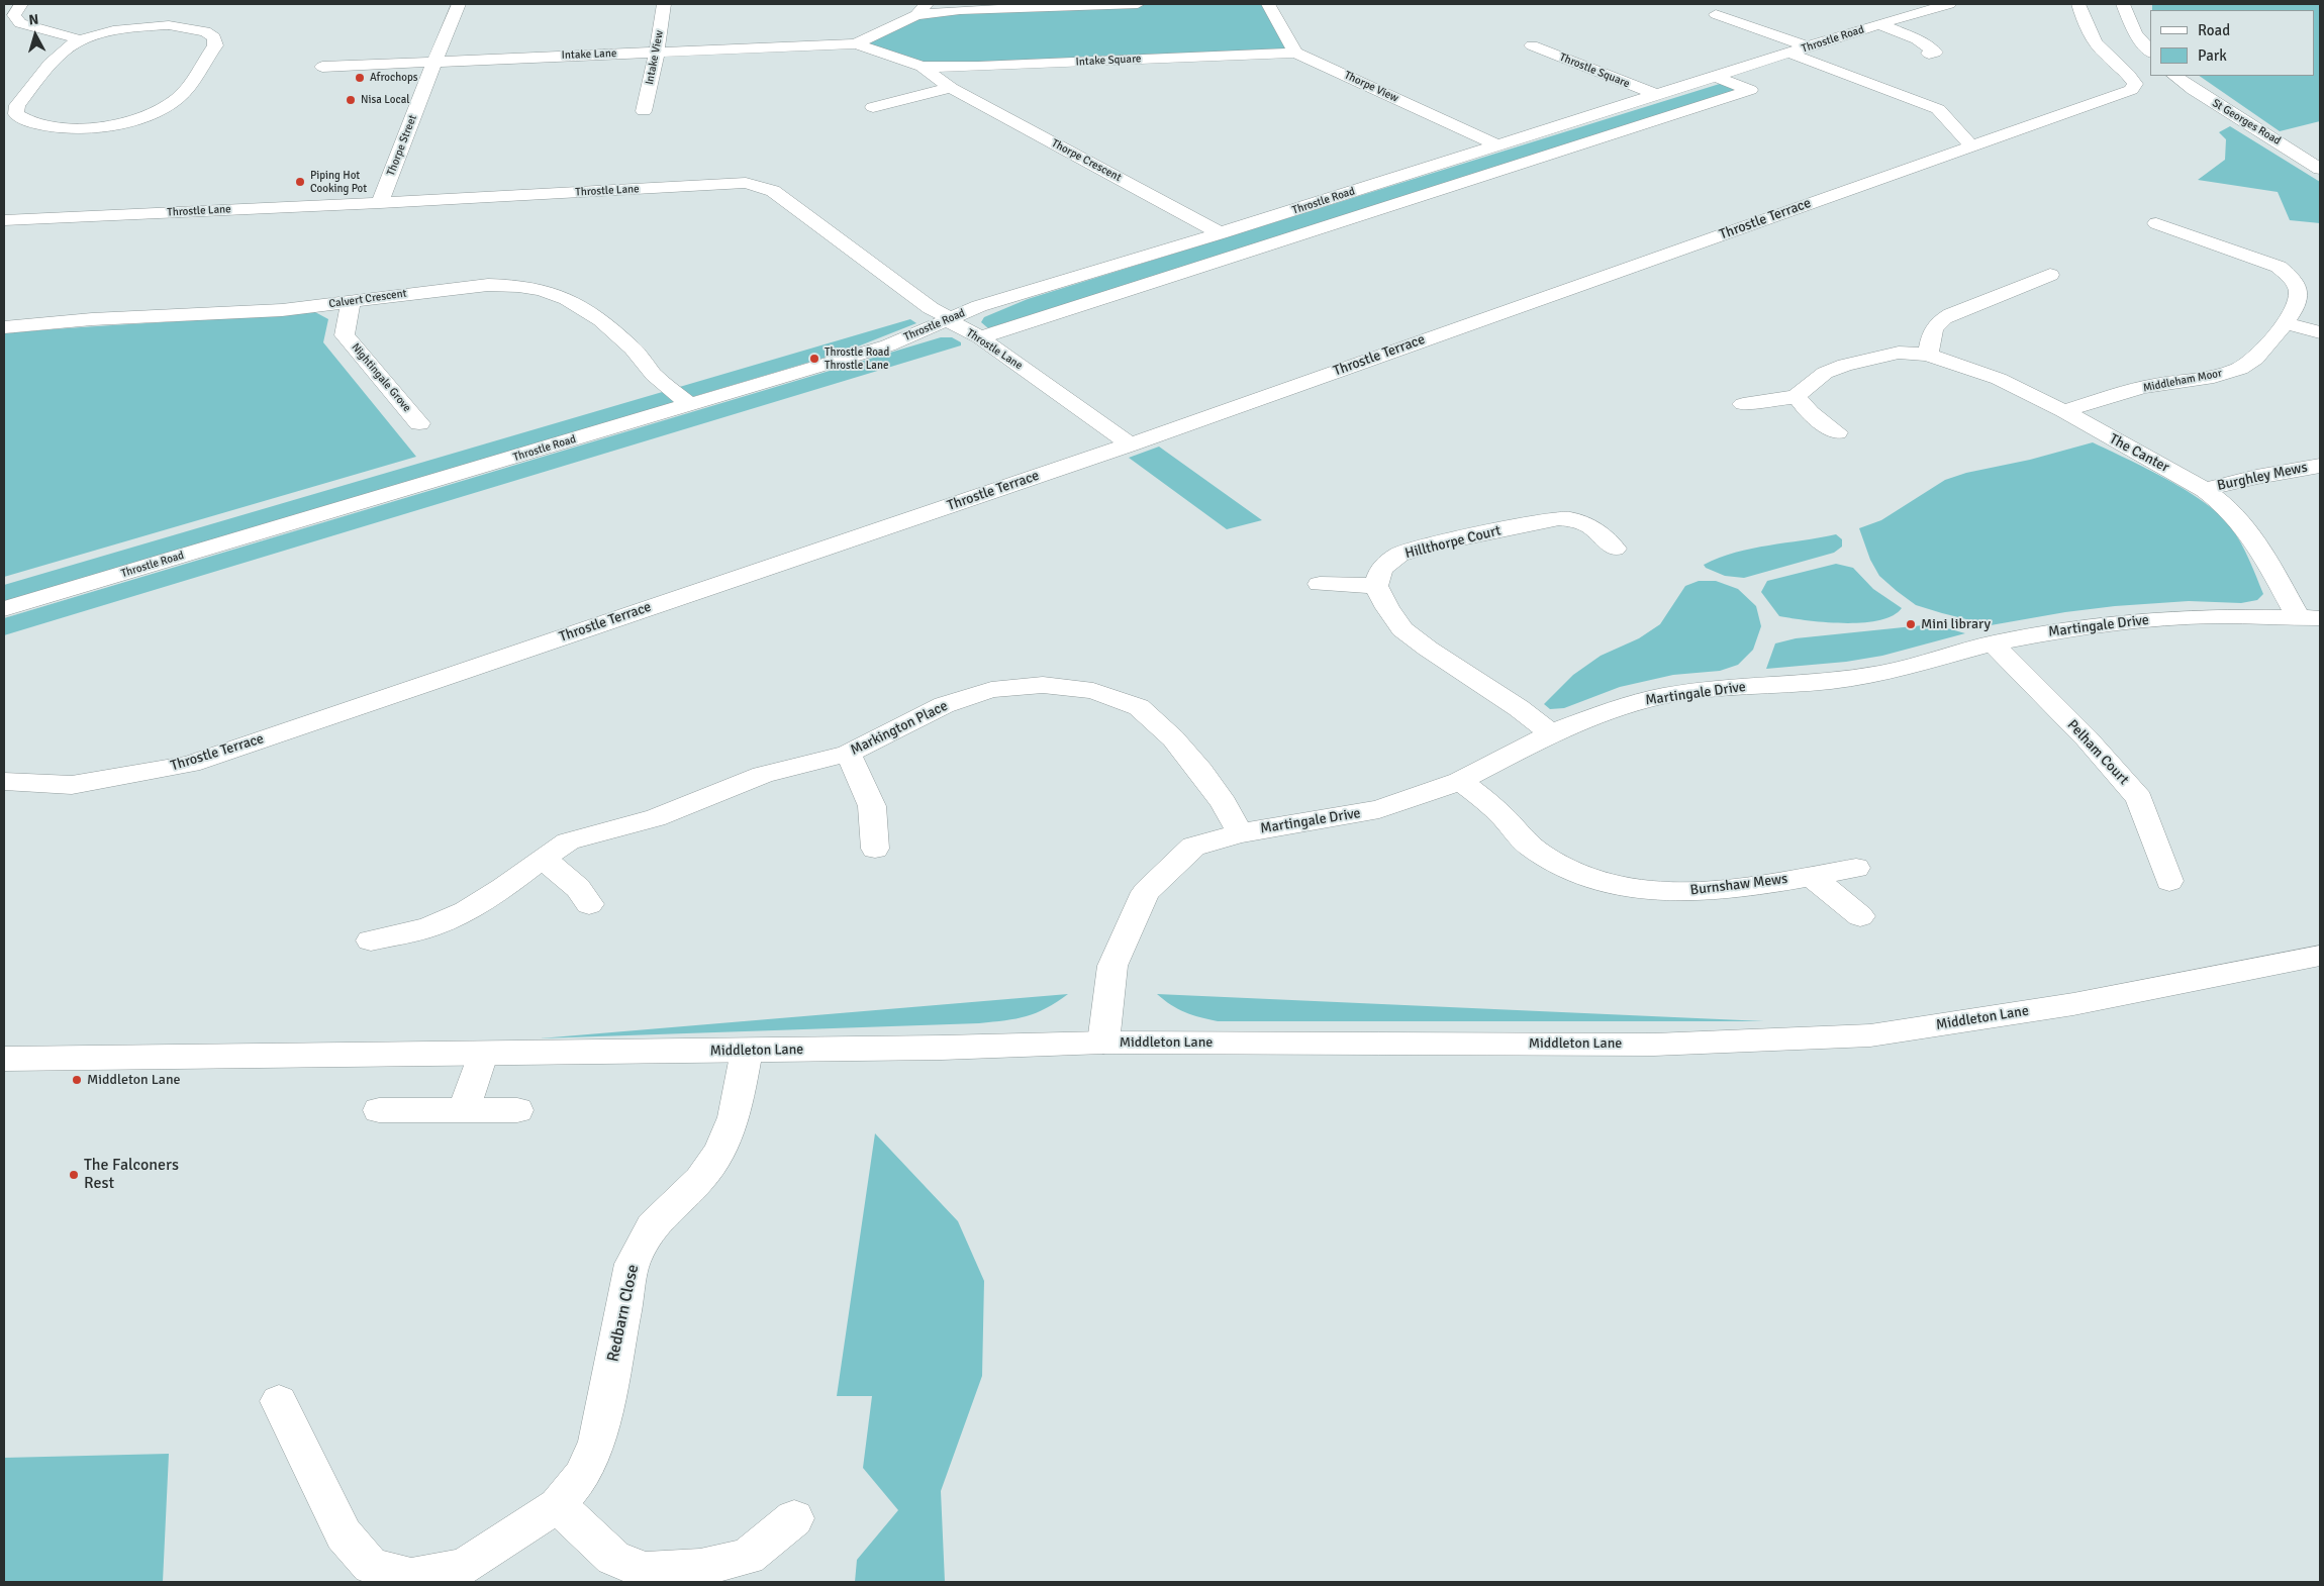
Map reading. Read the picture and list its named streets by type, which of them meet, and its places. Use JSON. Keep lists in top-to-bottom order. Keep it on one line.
{"streets":{"street":["Throstle Road","Intake Lane","Intake View","Intake Square","Throstle Square","Thorpe View","St Georges Road","Thorpe Street","Thorpe Crescent","Throstle Lane","Throstle Terrace","Calvert Crescent","Nightingale Grove","Middleham Moor","The Canter","Burghley Mews","Hillthorpe Court","Martingale Drive","Markington Place","Pelham Court","Burnshaw Mews","Middleton Lane","Redbarn Close"]},"crossings":[["Throstle Road","Throstle Square"],["Throstle Road","Thorpe View"],["Throstle Road","Thorpe Crescent"],["Throstle Road","Throstle Lane"],["Throstle Road","Calvert Crescent"],["Intake Lane","Intake View"],["Intake Lane","Thorpe Street"],["Intake Lane","Thorpe Crescent"],["Intake Square","Thorpe View"],["Intake Square","Thorpe Crescent"],["Thorpe Street","Throstle Lane"],["Throstle Lane","Throstle Terrace"],["Calvert Crescent","Nightingale Grove"],["Middleham Moor","The Canter"],["The Canter","Burghley Mews"],["The Canter","Martingale Drive"],["Martingale Drive","Markington Place"],["Martingale Drive","Pelham Court"],["Martingale Drive","Burnshaw Mews"],["Martingale Drive","Middleton Lane"],["Middleton Lane","Redbarn Close"]],"places":["Afrochops","Nisa Local","Piping Hot Cooking Pot","Throstle Road Throstle Lane","Mini library","Middleton Lane","The Falconers Rest"],"legend":["Road","Park"],"north":"top"}
